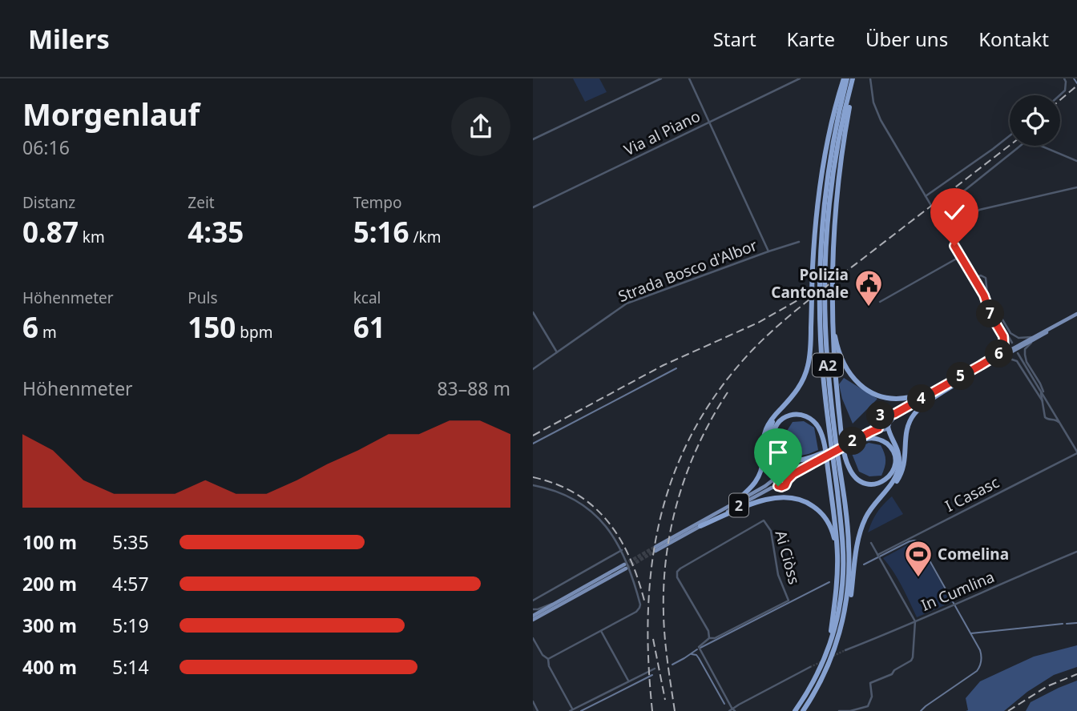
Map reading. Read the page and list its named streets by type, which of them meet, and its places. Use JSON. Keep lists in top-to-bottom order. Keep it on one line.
{"streets":{"highway":["A2"],"main road":["2"],"street":["Via al Piano","Strada Bosco d'Albor","I Casasc","Ai Ciòss","In Cumlina"]},"crossings":[["A2","2"]],"places":{"public building":["Polizia Cantonale"],"sports":["Comelina"]},"page":{"header":"Milers","nav":["Start","Karte","Über uns","Kontakt"],"heading":["Morgenlauf","06:16"],"stats":[["Distanz","0.87 km"],["Zeit","4:35"],["Tempo","5:16 /km"],["Höhenmeter","6 m"],["Puls","150 bpm"],["kcal","61"]],"pins":["7","6","5","4","3","2"],"chart":["Höhenmeter","83–88 m"],"list":[{"name":"100 m","note":"5:35"},{"name":"200 m","note":"4:57"},{"name":"300 m","note":"5:19"},{"name":"400 m","note":"5:14"}]}}
